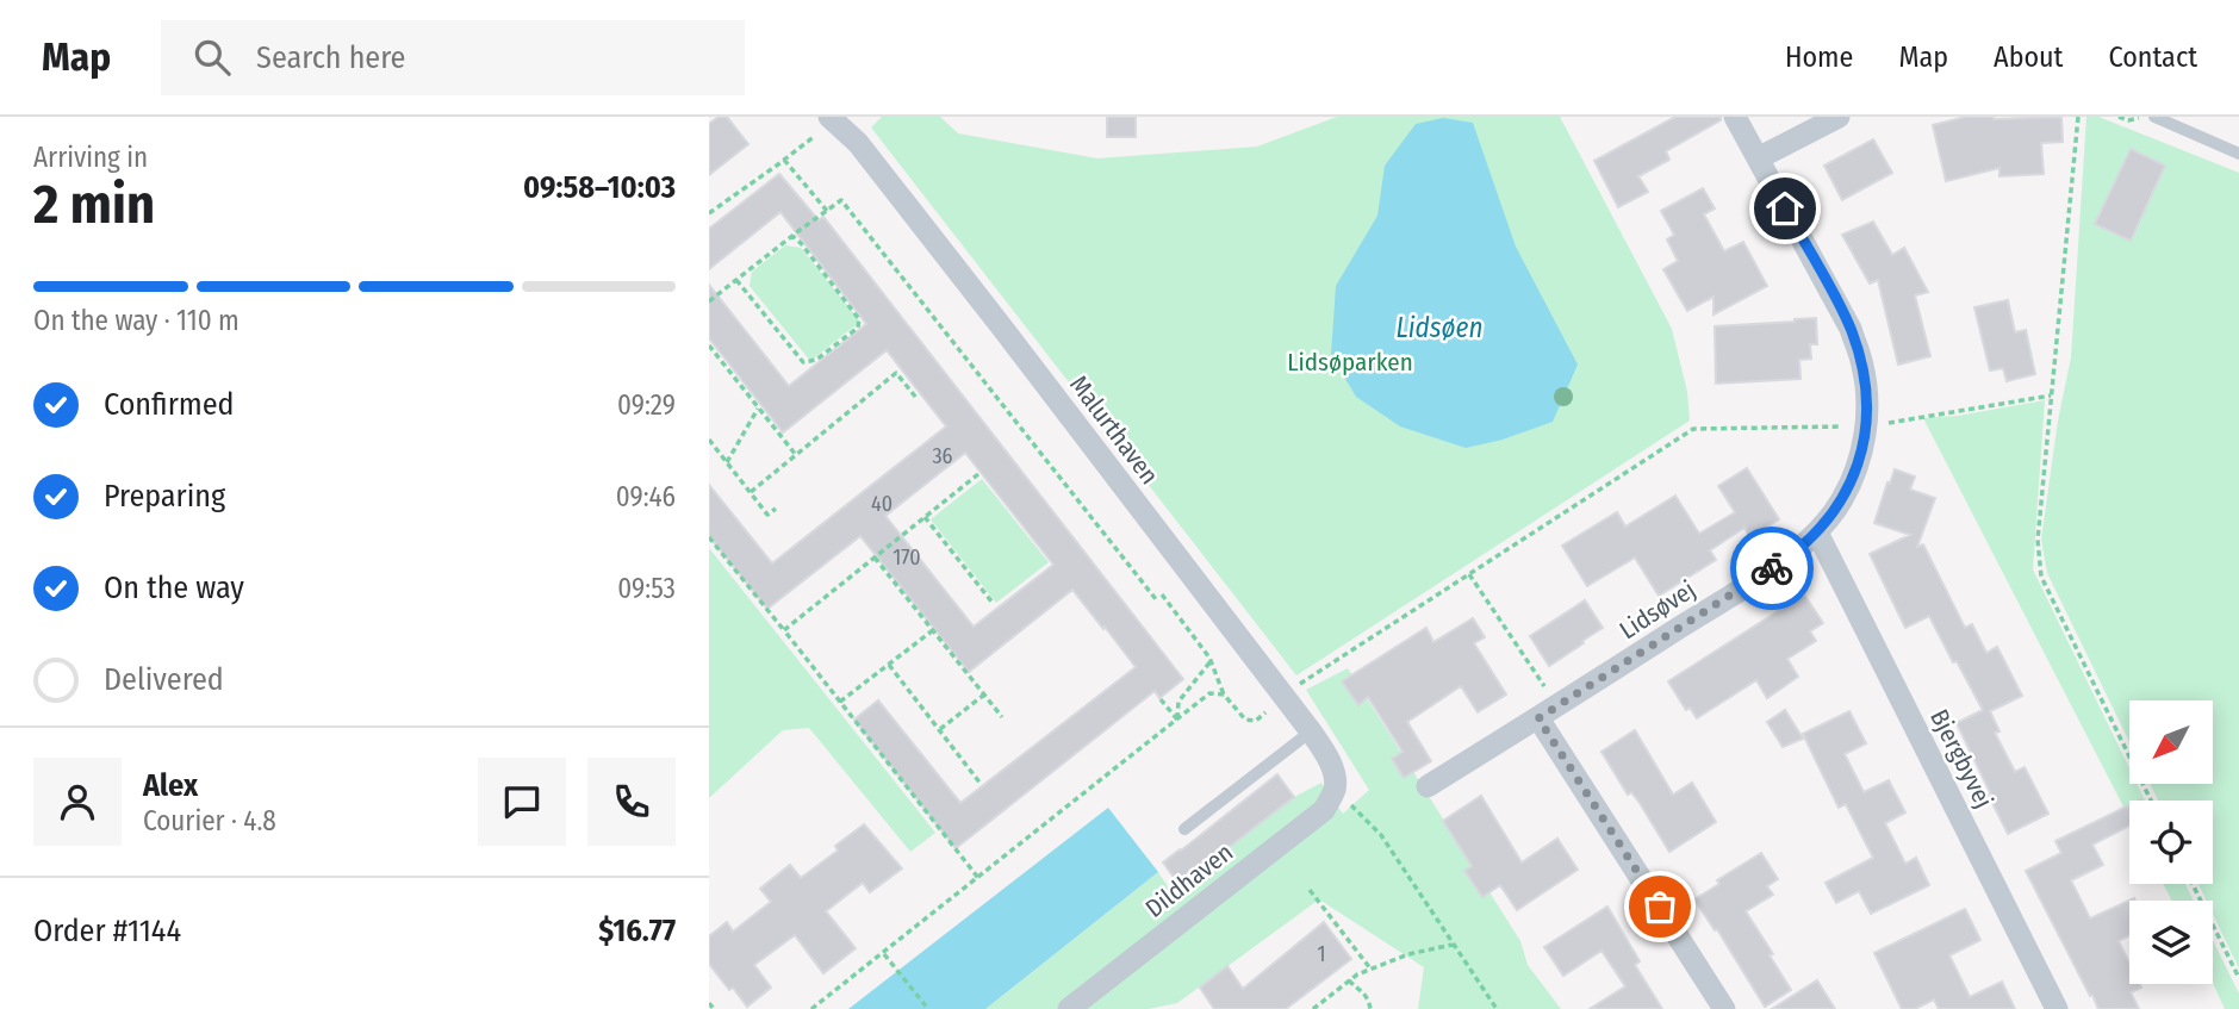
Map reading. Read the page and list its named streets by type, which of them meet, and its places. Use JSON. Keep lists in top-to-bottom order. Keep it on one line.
{"streets":{"street":["Malurthaven","Lidsøvej","Bjergbyvej","Dildhaven"]},"crossings":[["Malurthaven","Dildhaven"],["Lidsøvej","Bjergbyvej"]],"water":["Lidsøen"],"parks":["Lidsøparken"],"house_numbers":["36","40","170","1"],"north":"bottom left","page":{"header":"Map","search":"Search here","nav":["Home","Map","About","Contact"],"heading":["2 min","Arriving in","09:58–10:03"],"panel":["Alex","Courier · 4.8","Order #1144","$16.77"],"bar":"On the way · 110 m","list":[["Confirmed","09:29"],["Preparing","09:46"],["On the way","09:53"],"Delivered"]}}
